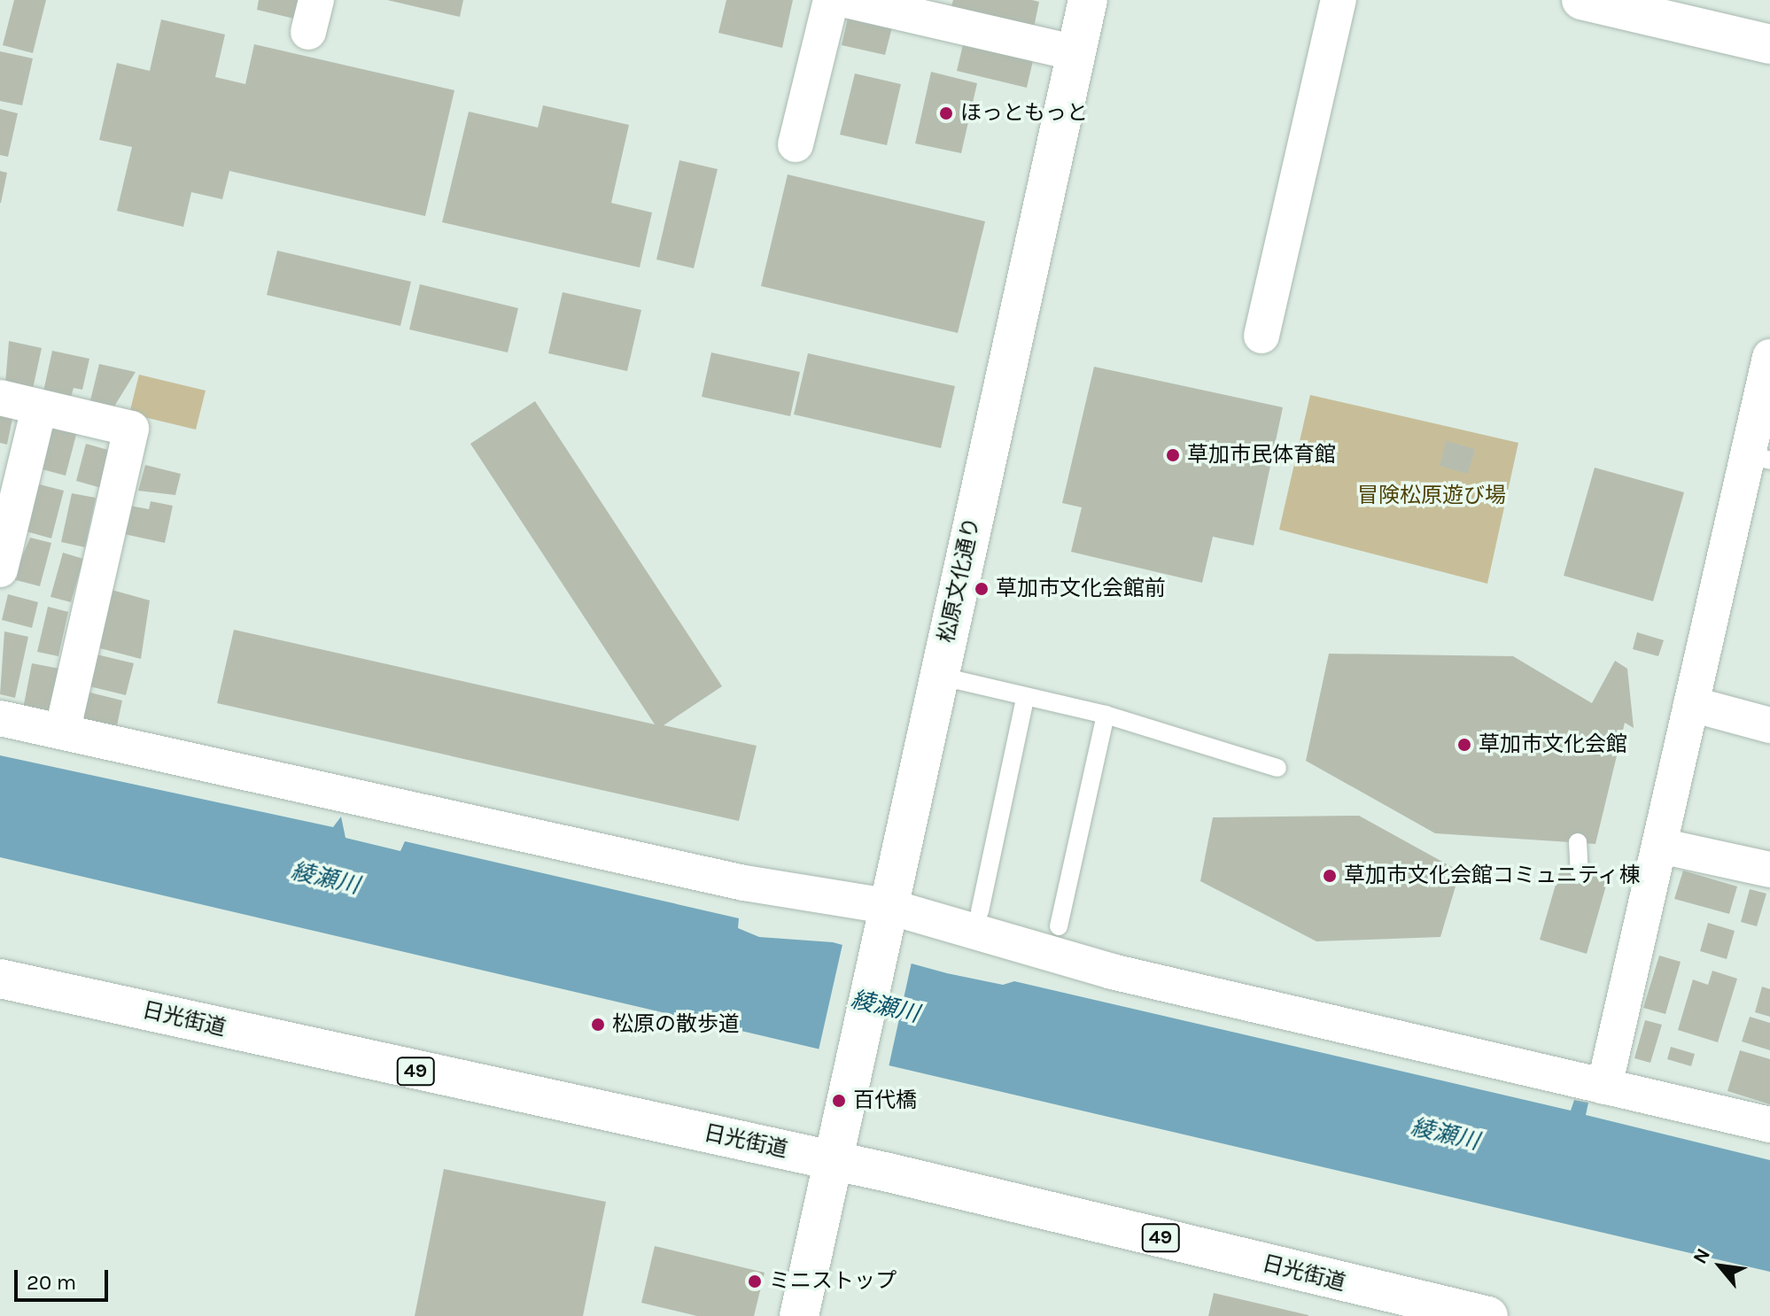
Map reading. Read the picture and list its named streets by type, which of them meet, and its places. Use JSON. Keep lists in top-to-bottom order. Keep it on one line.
{"streets":{"main road":["松原文化通り","日光街道","49"]},"crossings":[["松原文化通り","日光街道"]],"water":["綾瀬川"],"parks":["冒険松原遊び場"],"places":["ほっともっと","草加市民体育館","草加市文化会館前","草加市文化会館","草加市文化会館コミュニティ棟","松原の散歩道","百代橋","ミニストップ"],"scale_bar":"20 m","north":"top left"}
